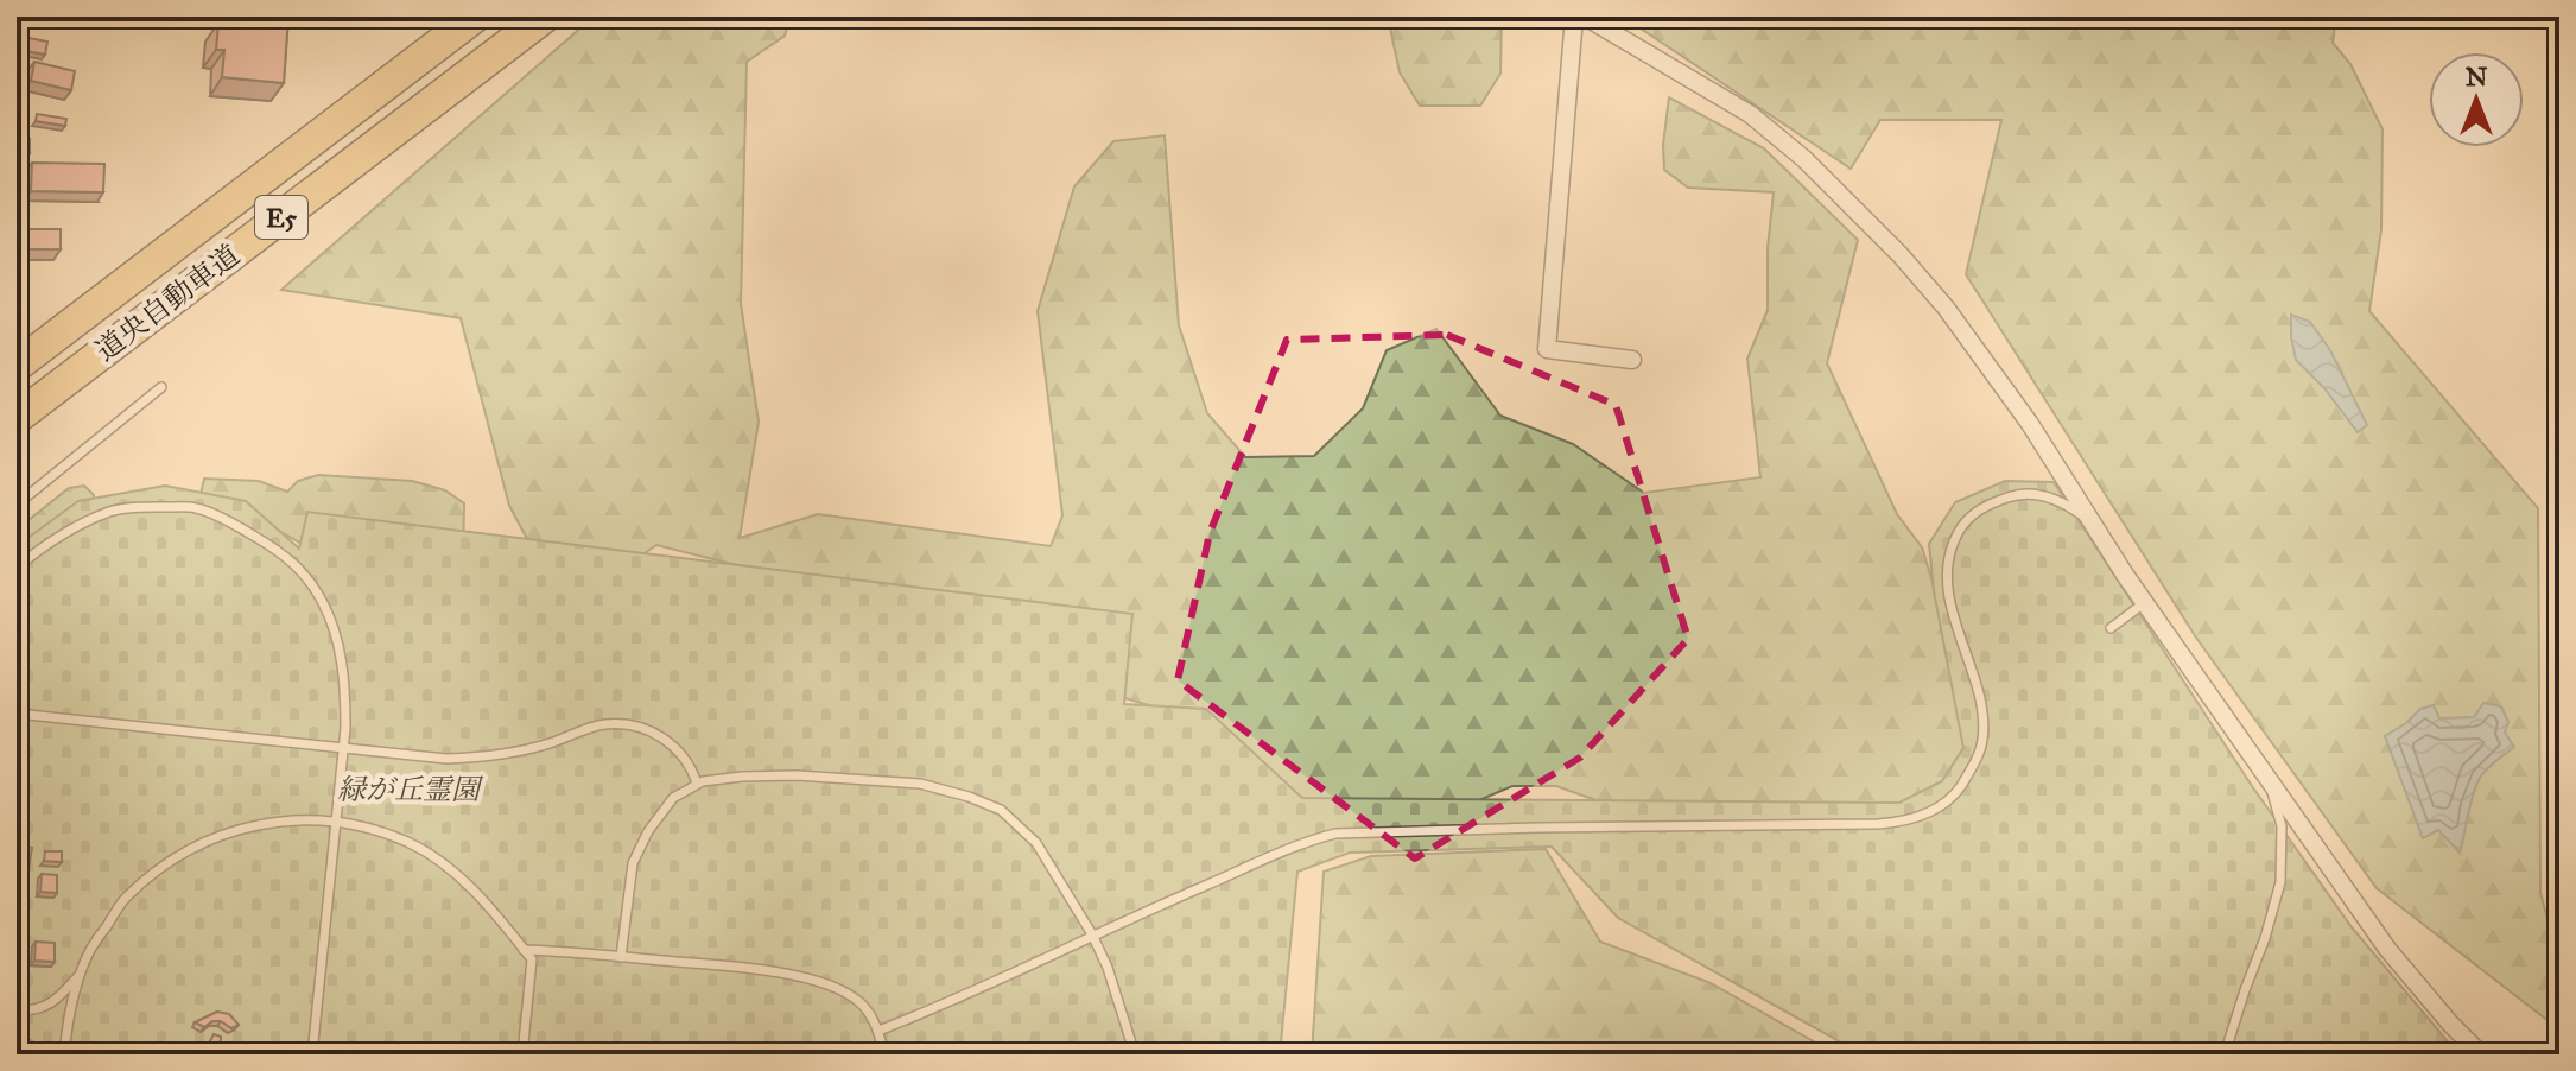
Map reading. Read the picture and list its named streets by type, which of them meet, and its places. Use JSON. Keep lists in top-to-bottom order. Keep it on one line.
{"streets":{"highway":["E5","道央自動車道"]},"parks":["緑が丘霊園"],"north":"top"}
